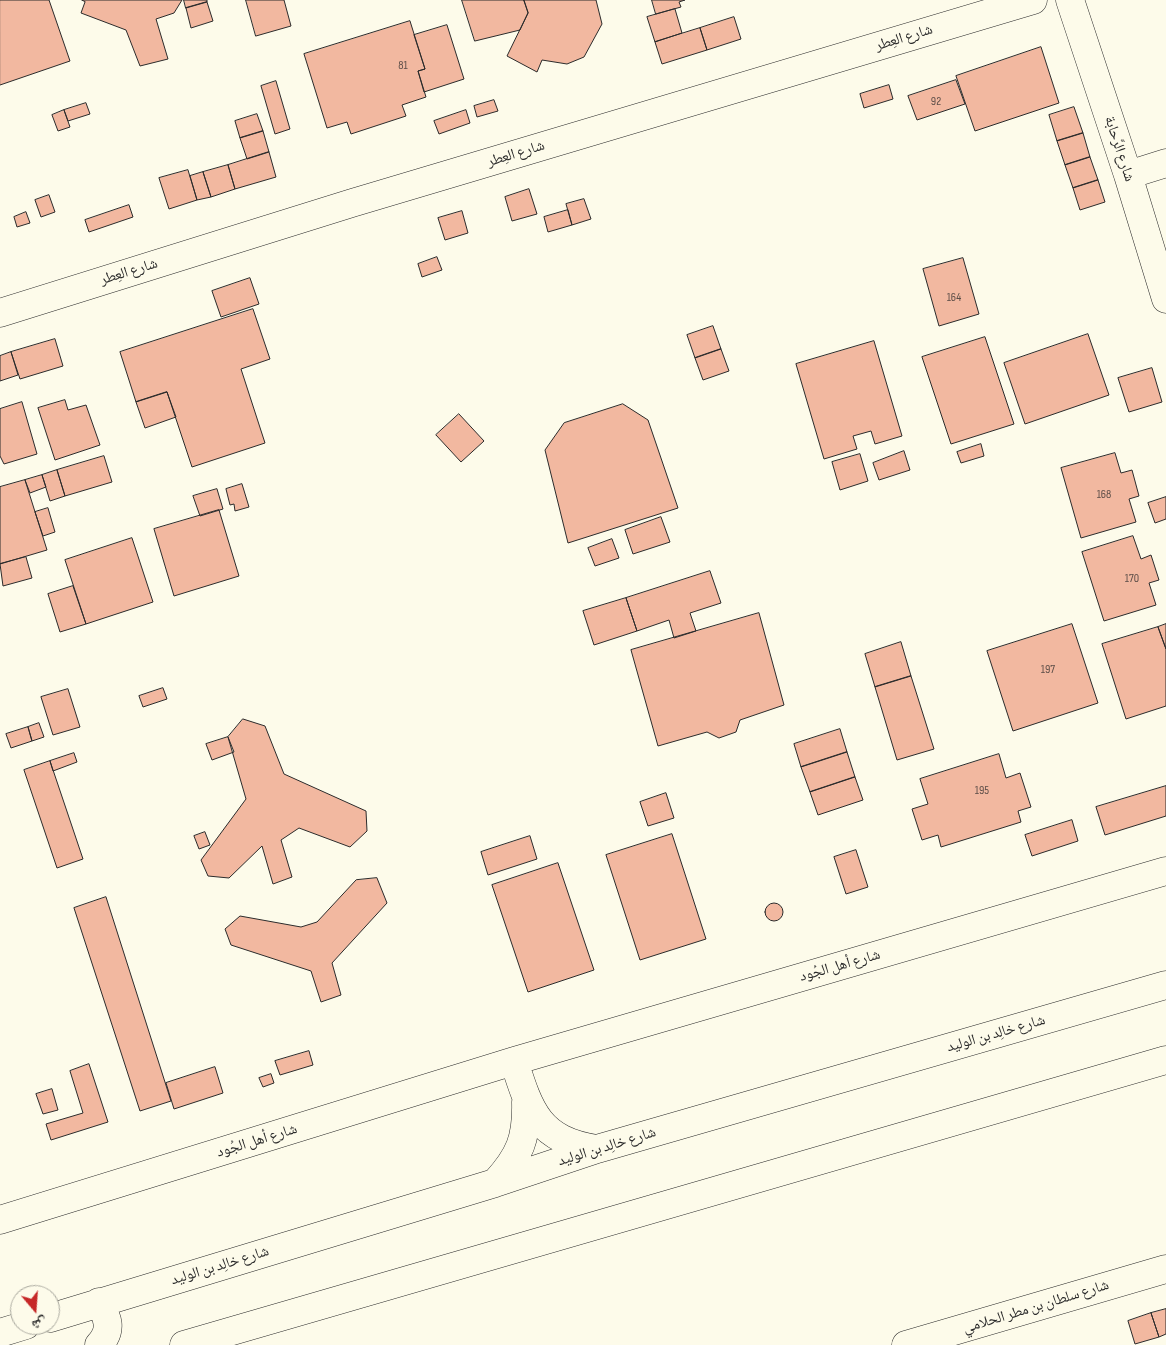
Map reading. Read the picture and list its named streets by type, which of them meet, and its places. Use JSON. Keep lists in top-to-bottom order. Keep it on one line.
{"streets":{"street":["شارع العِطر","شارع الرَّحابة","شارع أهل الجُود","شارع خالِد بن الوليد","شارع سلطان بن مطر الحلامي"]},"house_numbers":["81","92","164","168","170","197","195"],"north":"bottom"}
